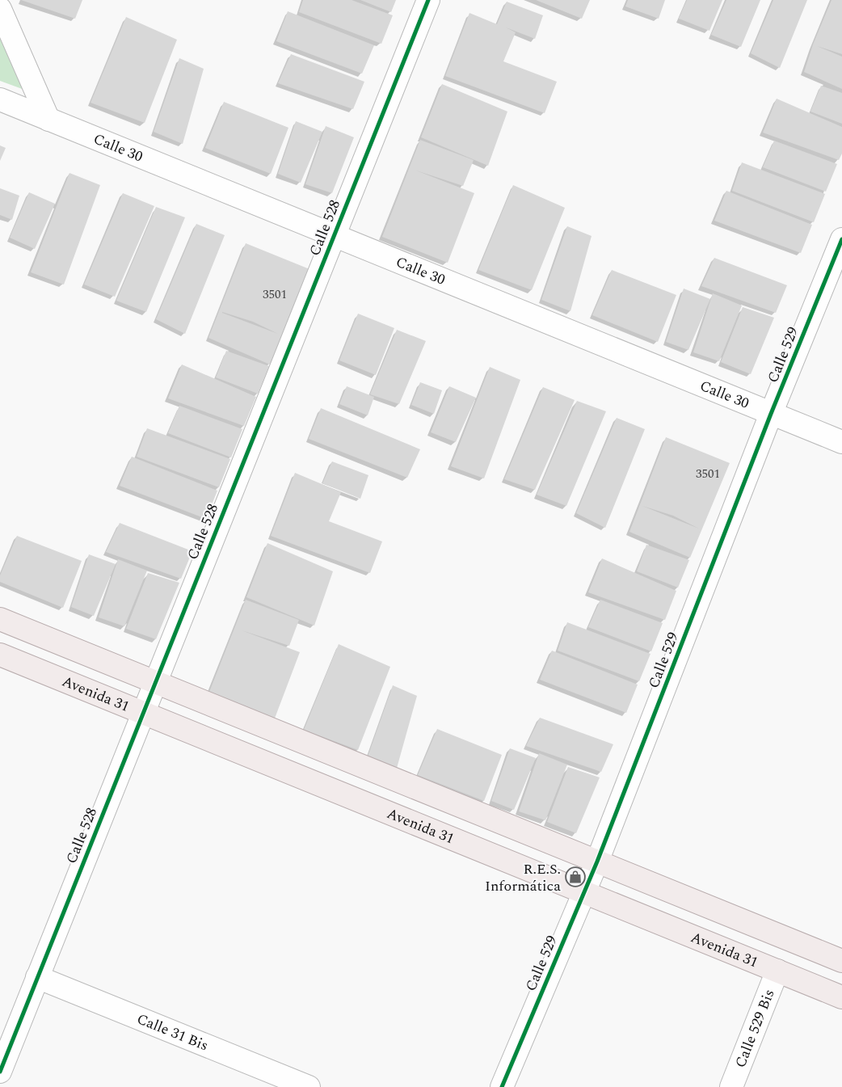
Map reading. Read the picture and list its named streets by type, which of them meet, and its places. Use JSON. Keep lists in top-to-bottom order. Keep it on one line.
{"streets":{"main road":["Avenida 31"],"street":["Calle 30","Calle 528","Calle 529","Calle 529 Bis","Calle 31 Bis"]},"crossings":[["Calle 30","Calle 528"],["Calle 30","Calle 529"],["Calle 528","Avenida 31"],["Calle 528","Calle 31 Bis"],["Calle 529","Avenida 31"],["Avenida 31","Calle 529 Bis"]],"places":{"shop":["R.E.S. Informática"]},"house_numbers":["3501","3501"]}
